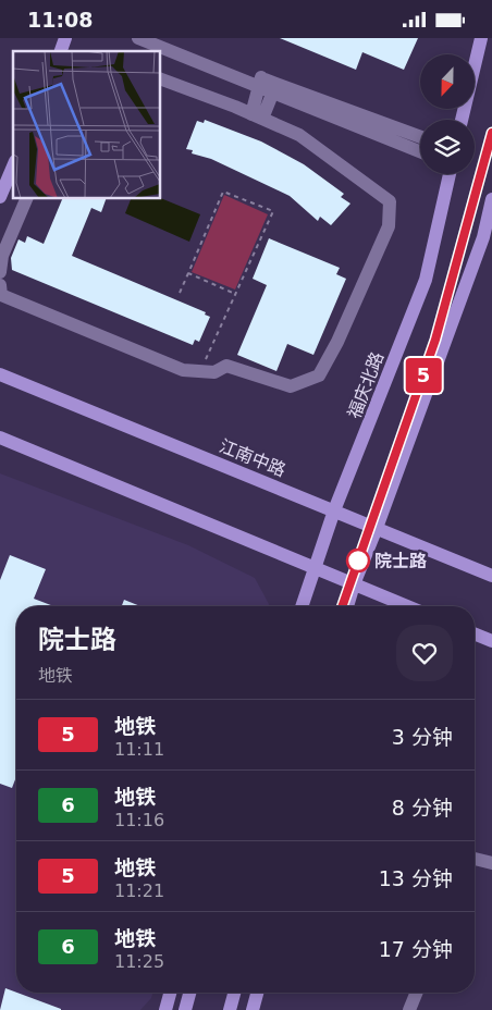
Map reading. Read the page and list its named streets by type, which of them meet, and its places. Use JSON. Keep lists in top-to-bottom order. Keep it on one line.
{"streets":{"main road":["福庆北路","江南中路"]},"crossings":[["福庆北路","江南中路"]],"places":["院士路"],"lines":["metro line 5"],"north":"bottom","page":{"status":"11:08","on_map":"5","heading":["院士路","地铁"],"list":[{"mark":"5","name":"地铁","note":"11:11","value":"3 分钟"},{"mark":"6","name":"地铁","note":"11:16","value":"8 分钟"},{"mark":"5","name":"地铁","note":"11:21","value":"13 分钟"},{"mark":"6","name":"地铁","note":"11:25","value":"17 分钟"}]}}
